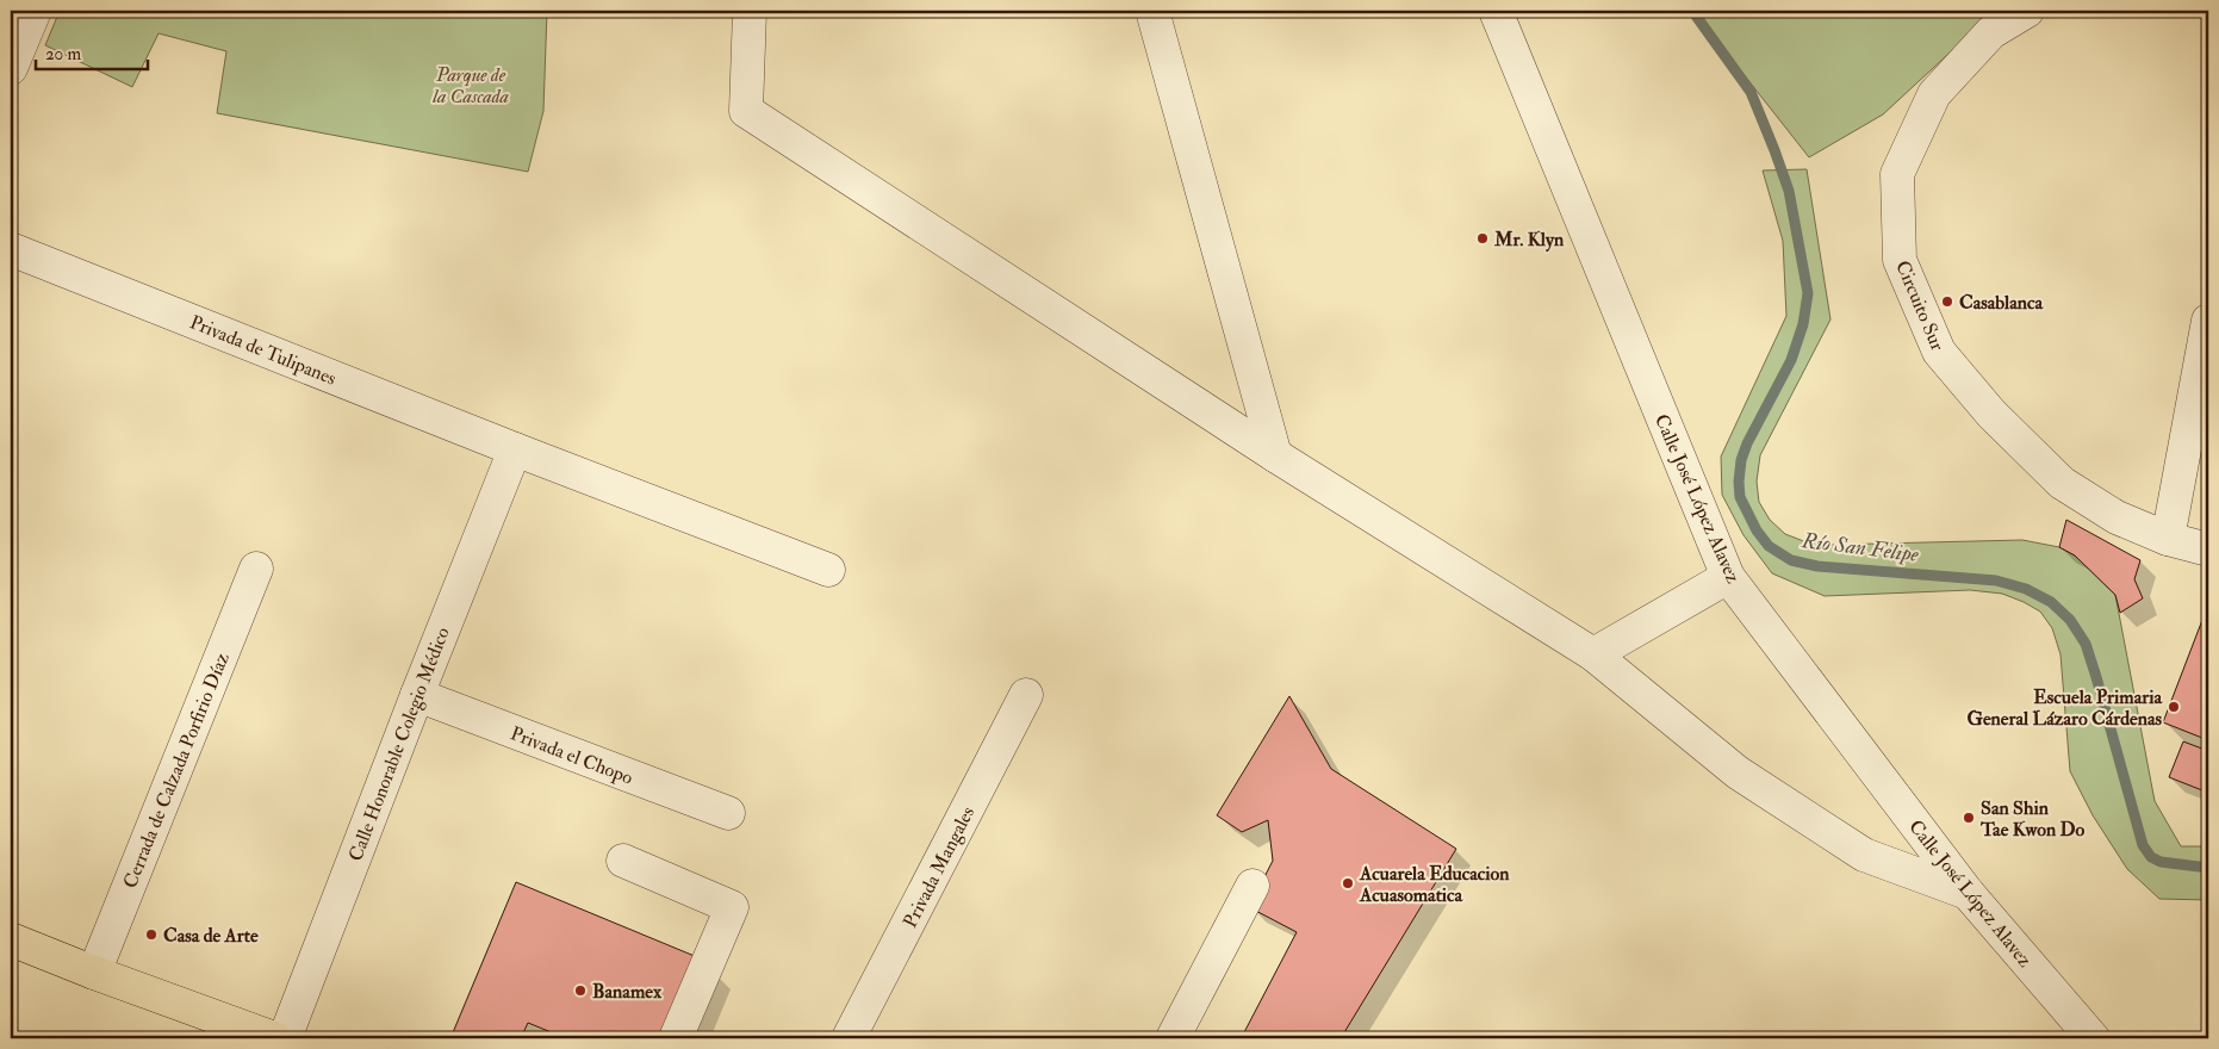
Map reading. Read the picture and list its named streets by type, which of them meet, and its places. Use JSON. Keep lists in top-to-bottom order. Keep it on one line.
{"streets":{"street":["Circuito Sur","Privada de Tulipanes","Calle José López Alavez","Calle Honorable Colegio Médico","Privada el Chopo","Cerrada de Calzada Porfirio Díaz","Privada Mangales"]},"crossings":[["Privada de Tulipanes","Calle Honorable Colegio Médico"],["Calle Honorable Colegio Médico","Privada el Chopo"]],"water":["Río San Felipe"],"parks":["Parque de la Cascada"],"places":["Mr. Klyn","Casablanca","Escuela Primaria General Lázaro Cárdenas","San Shin Tae Kwon Do","Acuarela Educacion Acuasomatica","Casa de Arte","Banamex"],"scale_bar":"20 m"}
